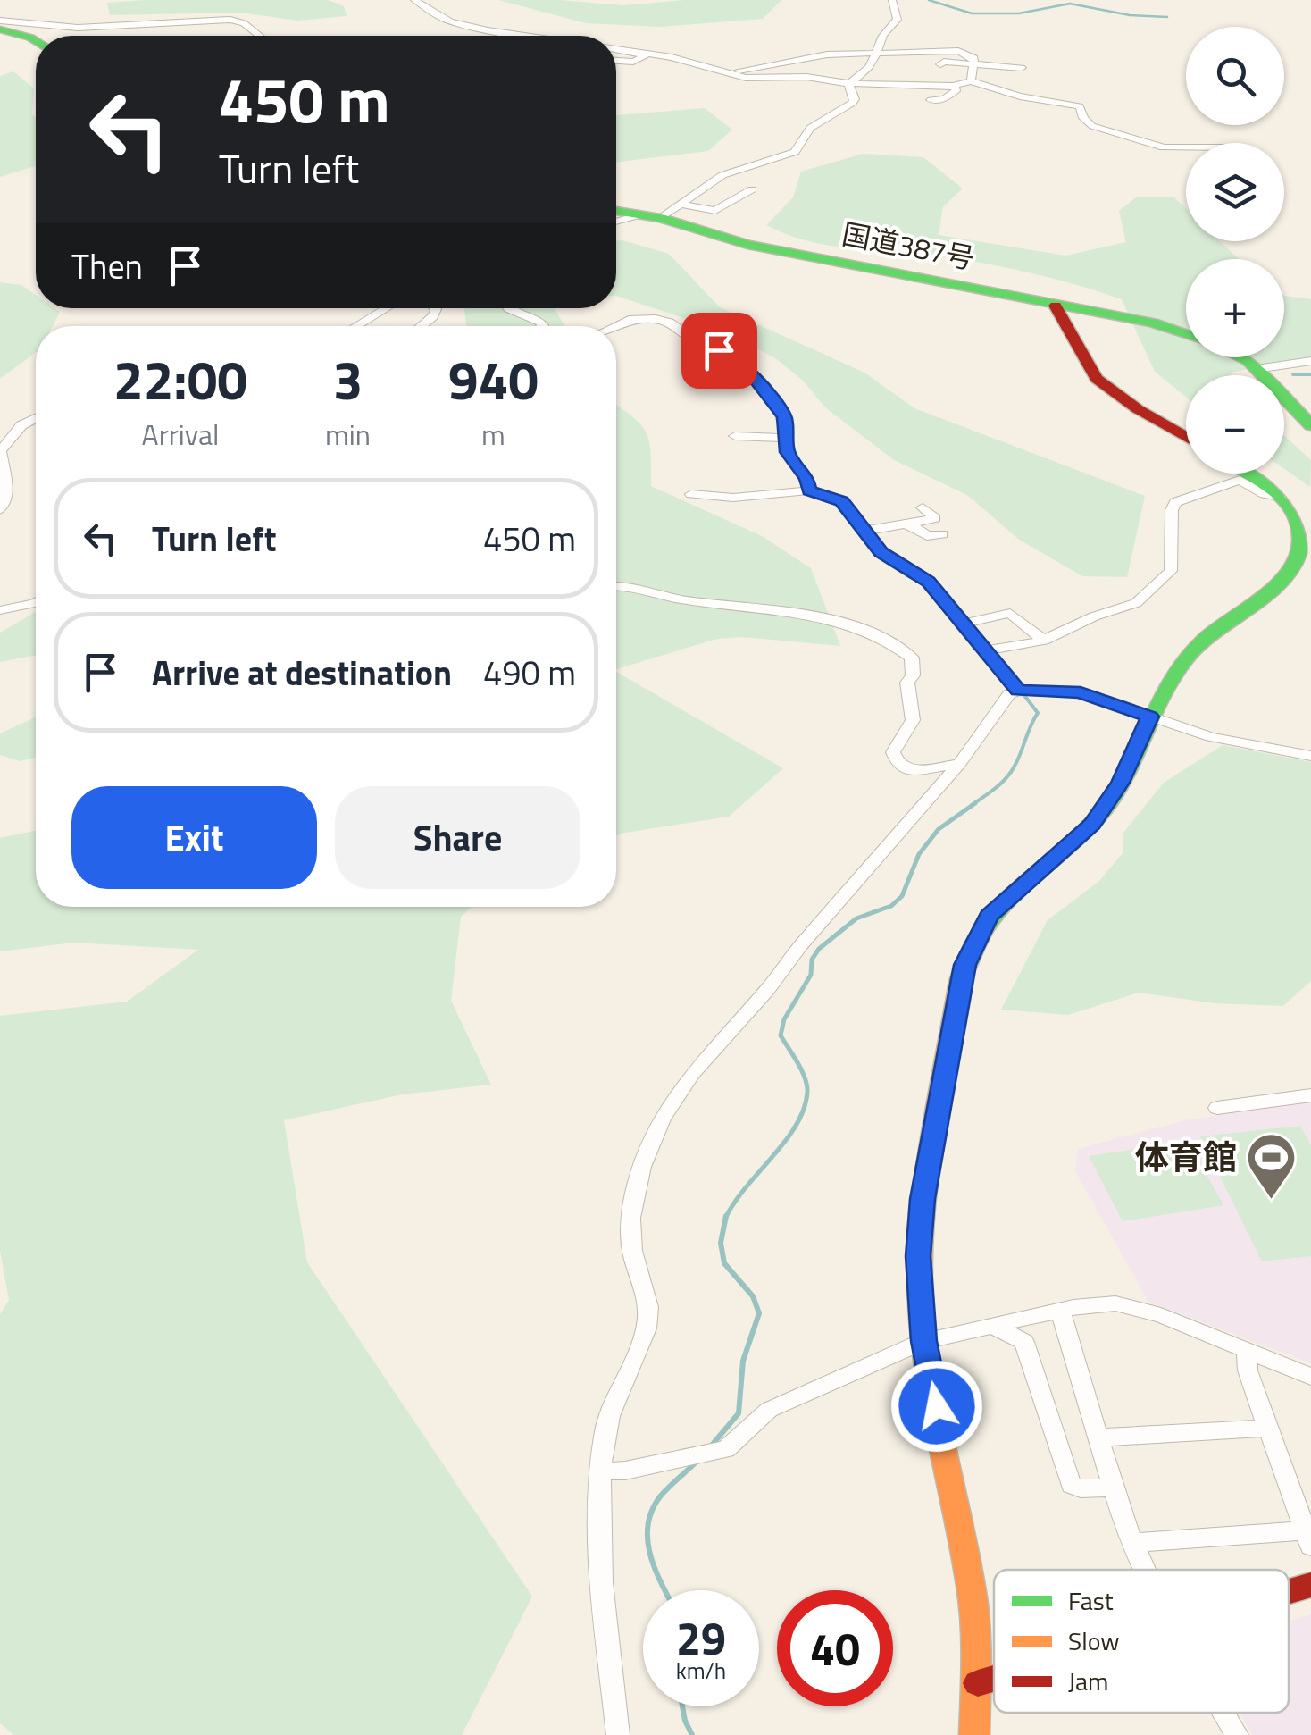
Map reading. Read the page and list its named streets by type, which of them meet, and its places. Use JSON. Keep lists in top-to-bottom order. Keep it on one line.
{"streets":{"main road":["国道387号"]},"places":{"sports":["体育館"]},"legend":["Fast","Slow","Jam"],"page":{"map_buttons":["+","−"],"turn":["450 m","Turn left"],"then":"Then","eta":["22:00","Arrival","3","min","940","m"],"list":[{"name":"Turn left","value":"450 m"},{"name":"Arrive at destination","value":"490 m"}],"buttons":["Exit","Share"],"speed":"29 km/h","limit":"40"}}
